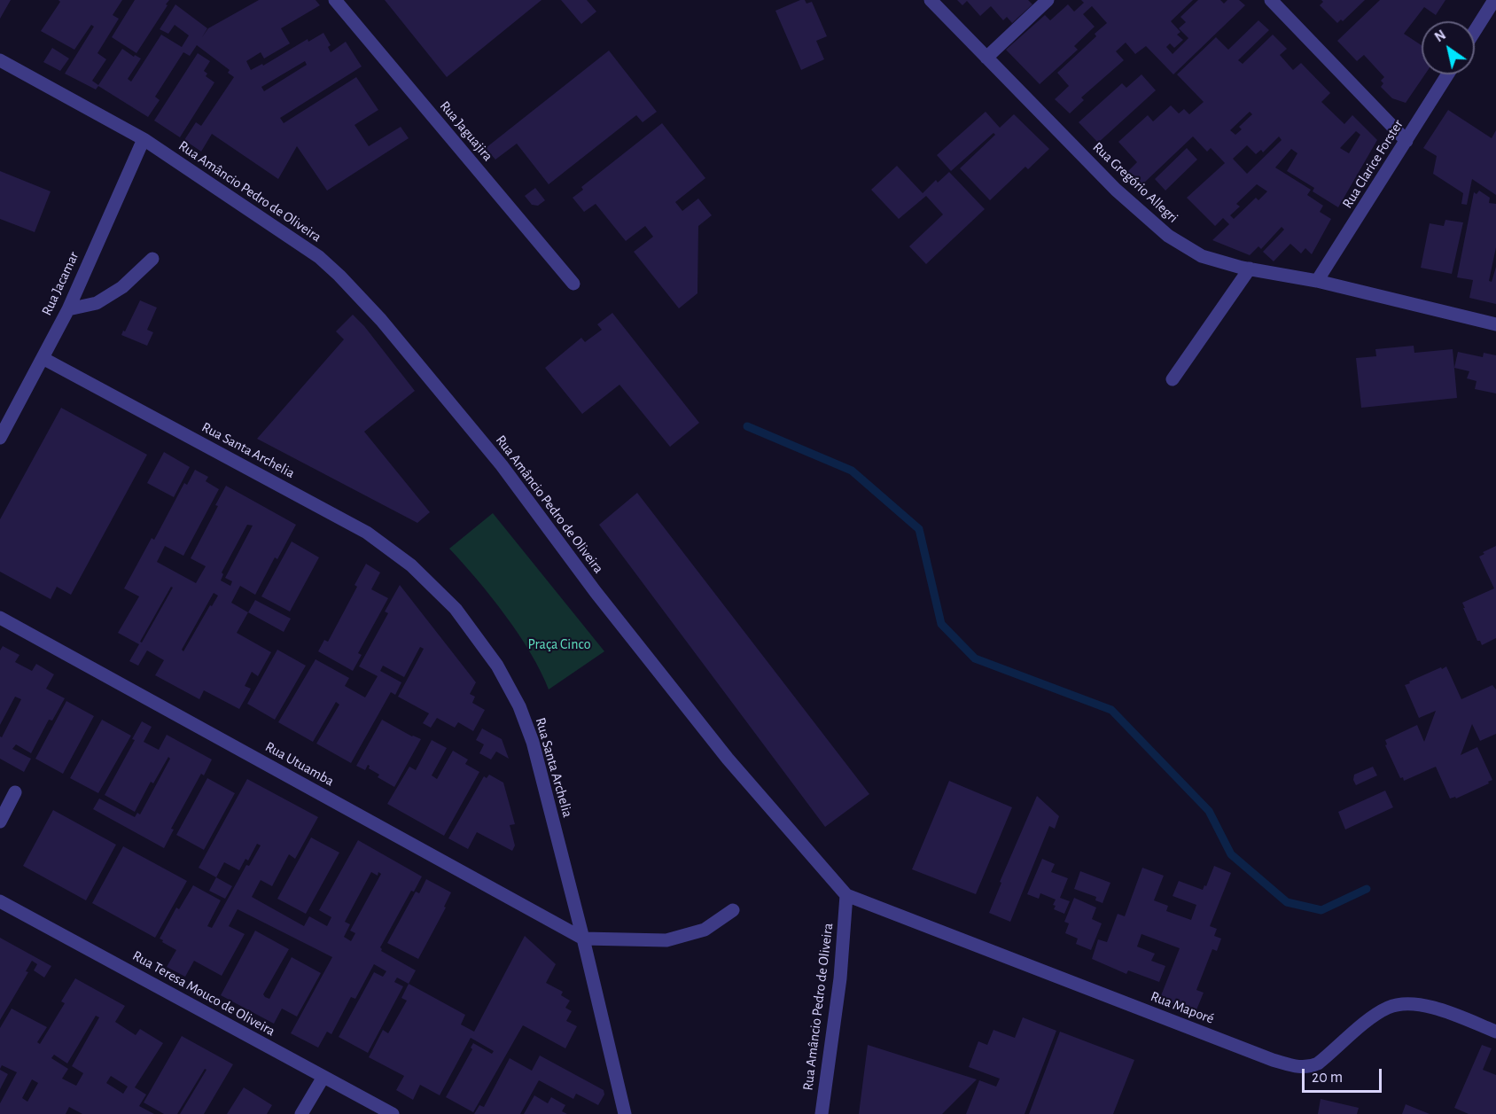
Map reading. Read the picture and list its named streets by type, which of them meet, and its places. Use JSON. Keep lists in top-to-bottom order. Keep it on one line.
{"streets":{"street":["Rua Jaguajira","Rua Clarice Forster","Rua Gregório Allegri","Rua Amâncio Pedro de Oliveira","Rua Jacamar","Rua Santa Archelia","Rua Utuamba","Rua Teresa Mouco de Oliveira","Rua Maporé"]},"crossings":[["Rua Clarice Forster","Rua Gregório Allegri"],["Rua Amâncio Pedro de Oliveira","Rua Jacamar"],["Rua Amâncio Pedro de Oliveira","Rua Maporé"],["Rua Jacamar","Rua Santa Archelia"],["Rua Santa Archelia","Rua Utuamba"]],"parks":["Praça Cinco"],"scale_bar":"20 m","north":"top left"}
